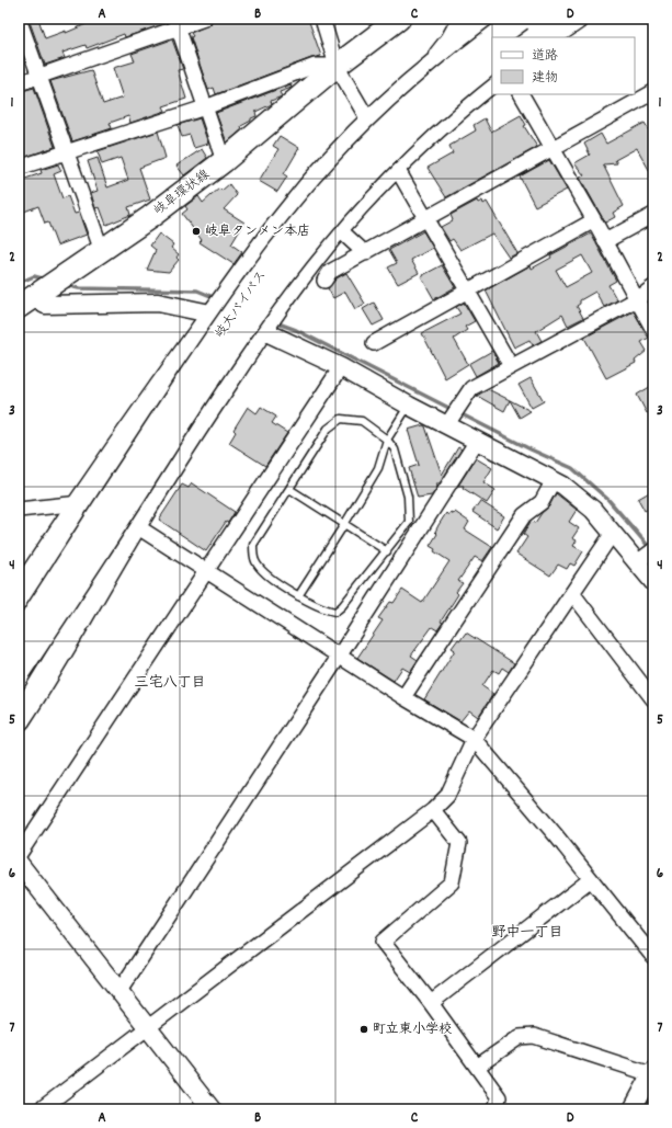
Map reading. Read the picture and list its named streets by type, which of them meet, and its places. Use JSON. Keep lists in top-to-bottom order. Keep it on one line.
{"streets":{"highway":["岐大バイパス"],"main road":["岐阜環状線"]},"districts":["三宅八丁目","野中一丁目"],"places":["岐阜タンメン本店","町立東小学校"],"legend":["道路","建物"],"grid":{"columns":["A","B","C","D"],"rows":["1","2","3","4","5","6","7"]}}
